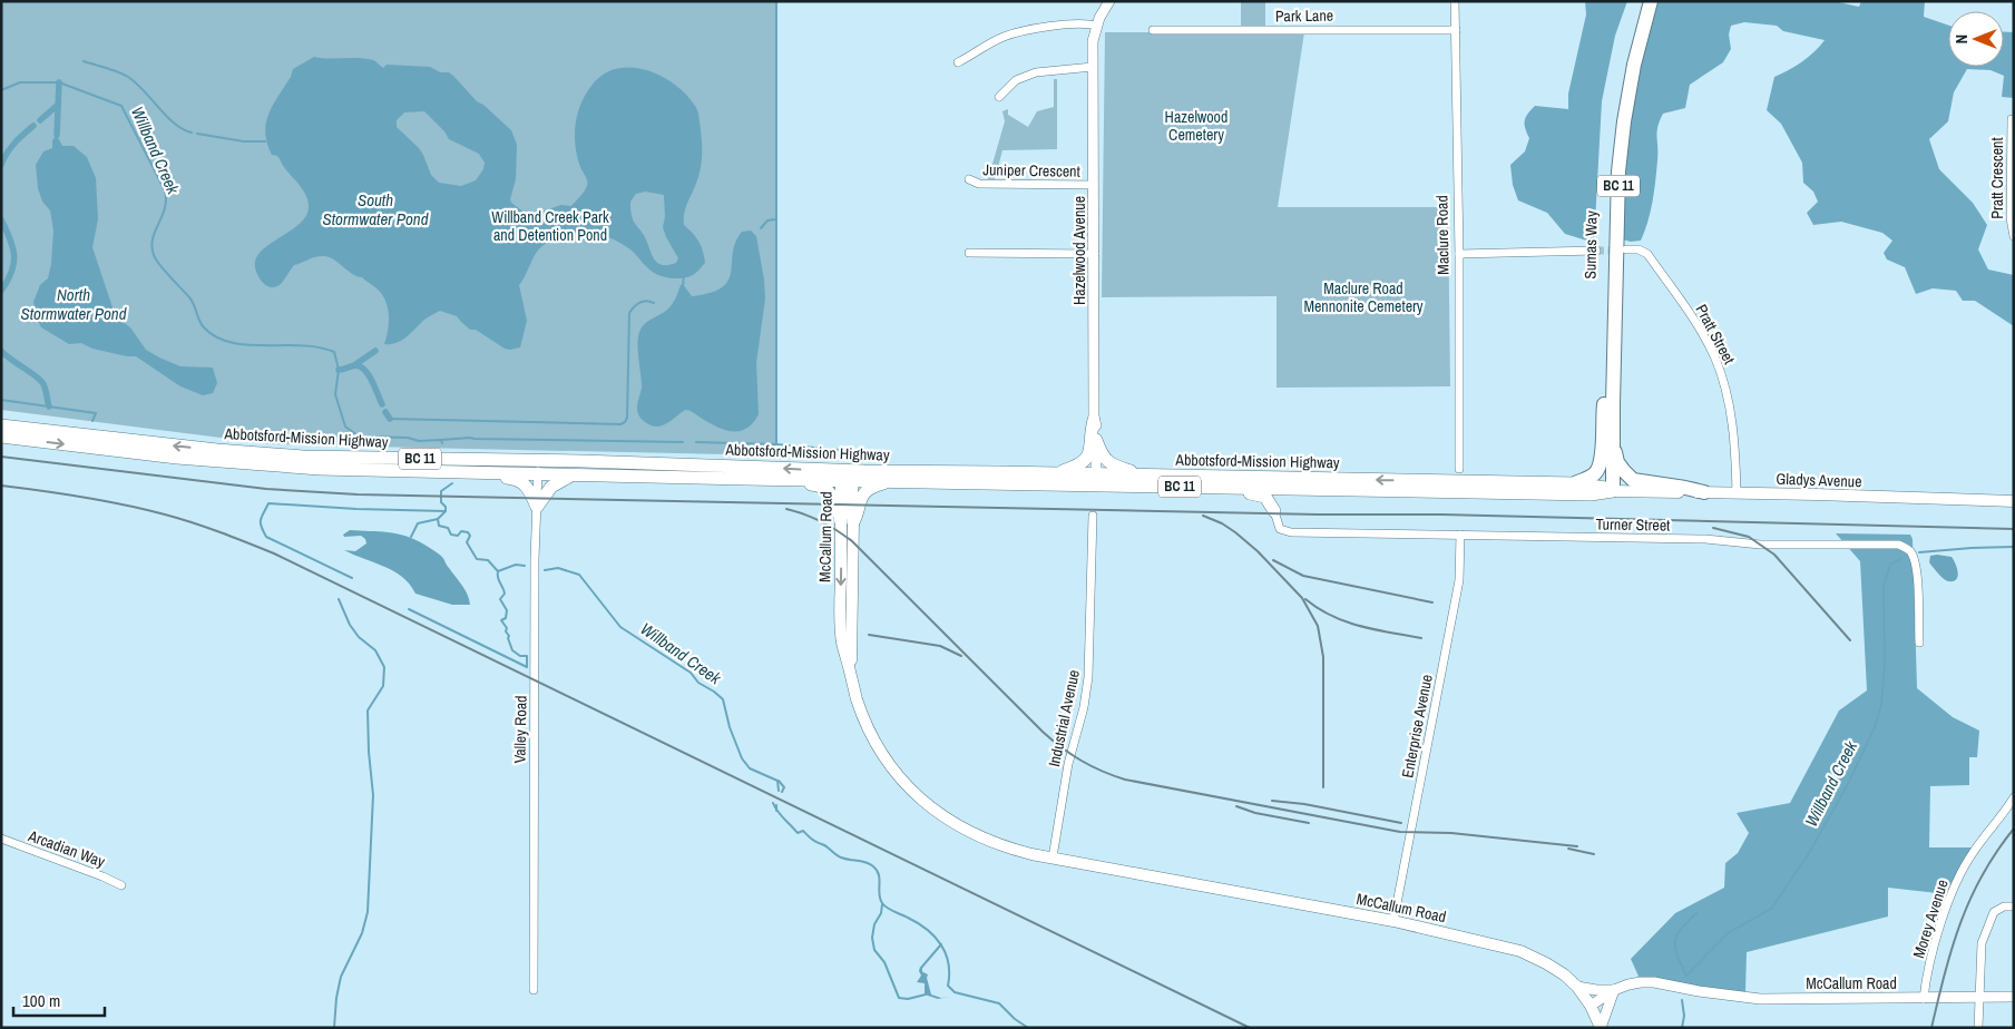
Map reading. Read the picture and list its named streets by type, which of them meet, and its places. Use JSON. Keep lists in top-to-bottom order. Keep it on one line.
{"streets":{"highway":["BC 11","Sumas Way","Abbotsford-Mission Highway"],"main road":["Gladys Avenue","McCallum Road"],"street":["Park Lane","Juniper Crescent","Pratt Crescent","Maclure Road","Hazelwood Avenue","Pratt Street","Turner Street","Industrial Avenue","Enterprise Avenue","Valley Road","Arcadian Way","Morey Avenue"]},"crossings":[["Park Lane","Maclure Road"],["Juniper Crescent","Hazelwood Avenue"],["Sumas Way","Abbotsford-Mission Highway"],["Sumas Way","Gladys Avenue"],["Hazelwood Avenue","Abbotsford-Mission Highway"],["Pratt Street","Gladys Avenue"],["Abbotsford-Mission Highway","Gladys Avenue"],["Abbotsford-Mission Highway","McCallum Road"],["Abbotsford-Mission Highway","Valley Road"],["Turner Street","Enterprise Avenue"],["McCallum Road","Industrial Avenue"],["McCallum Road","Enterprise Avenue"],["McCallum Road","Morey Avenue"]],"water":["Willband Creek","South Stormwater Pond","North Stormwater Pond"],"parks":["Hazelwood Cemetery","Willband Creek Park and Detention Pond","Maclure Road Mennonite Cemetery"],"scale_bar":"100 m","north":"left"}
